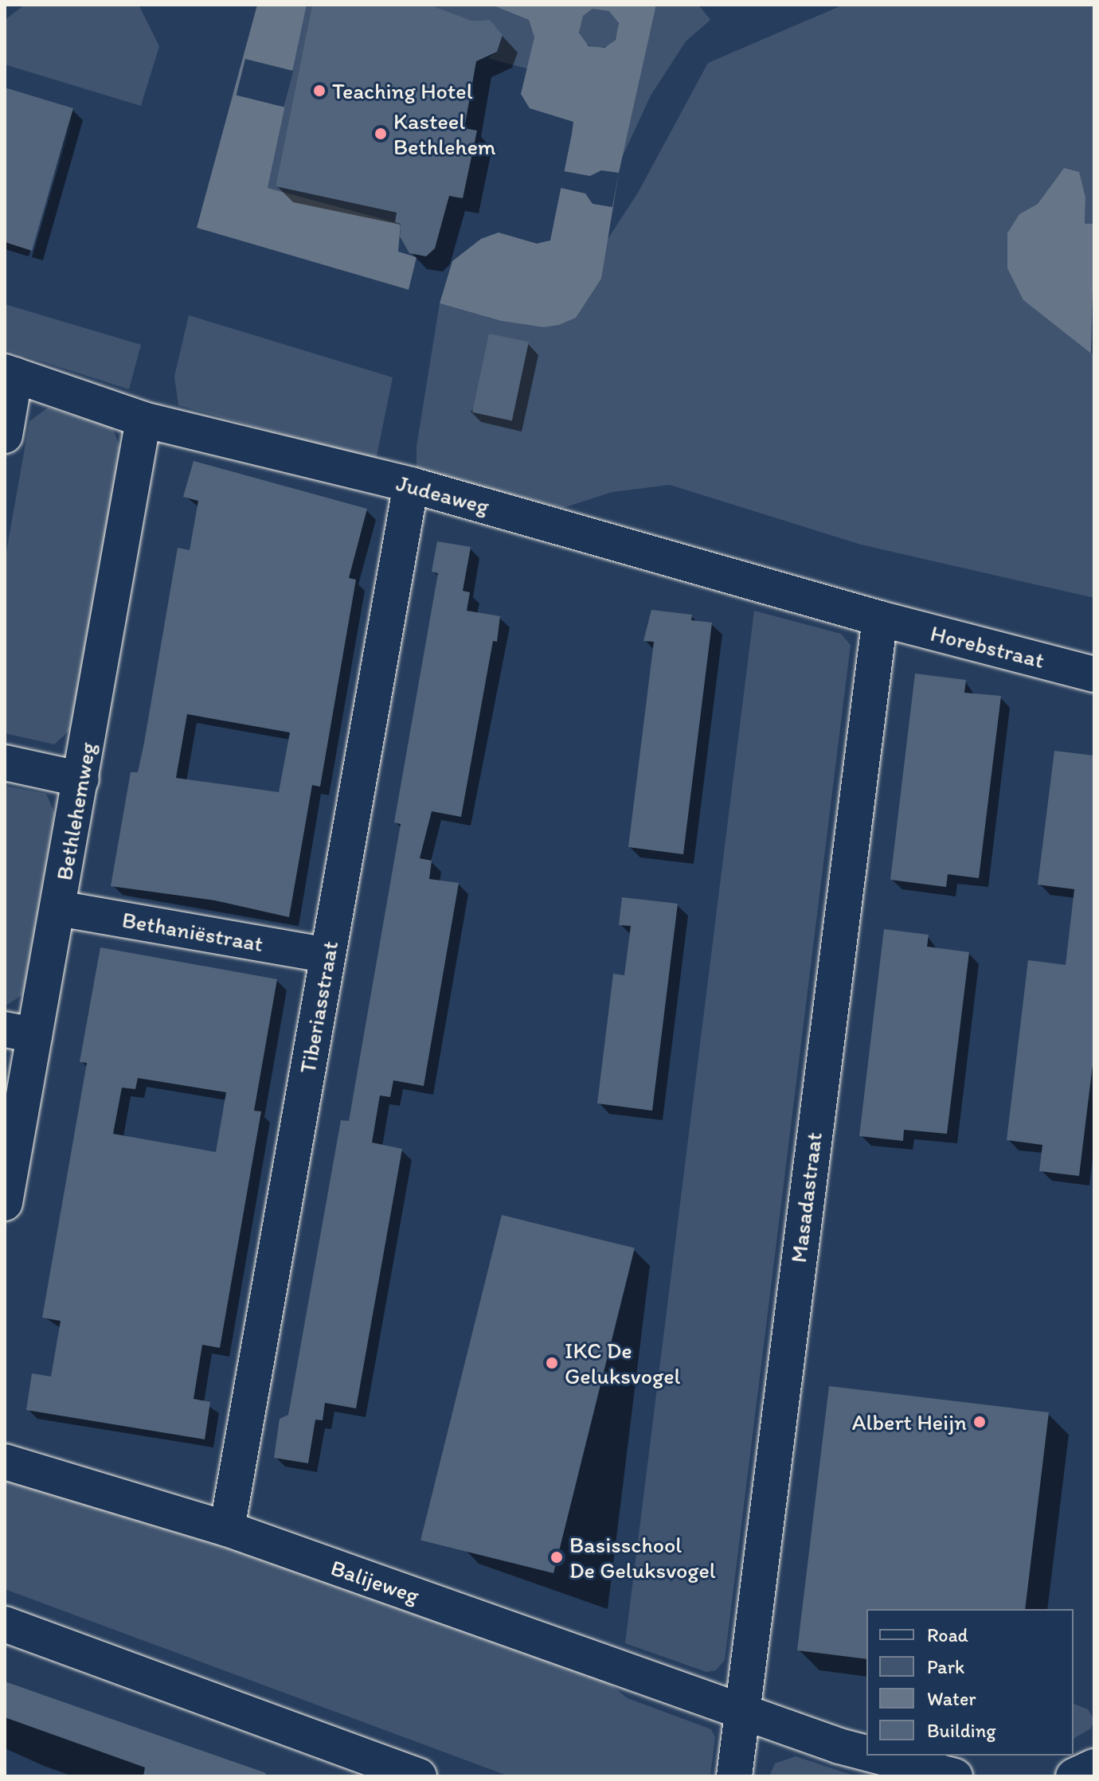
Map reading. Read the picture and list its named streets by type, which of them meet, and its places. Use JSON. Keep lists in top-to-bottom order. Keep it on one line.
{"streets":{"street":["Judeaweg","Horebstraat","Bethlehemweg","Bethaniëstraat","Tiberiasstraat","Masadastraat","Balijeweg"]},"crossings":[["Judeaweg","Horebstraat"],["Judeaweg","Bethlehemweg"],["Judeaweg","Tiberiasstraat"],["Judeaweg","Masadastraat"],["Horebstraat","Masadastraat"],["Bethlehemweg","Bethaniëstraat"],["Bethaniëstraat","Tiberiasstraat"],["Tiberiasstraat","Balijeweg"],["Masadastraat","Balijeweg"]],"places":["Teaching Hotel","Kasteel Bethlehem","IKC De Geluksvogel","Albert Heijn","Basisschool De Geluksvogel"],"legend":["Road","Park","Water","Building"]}
